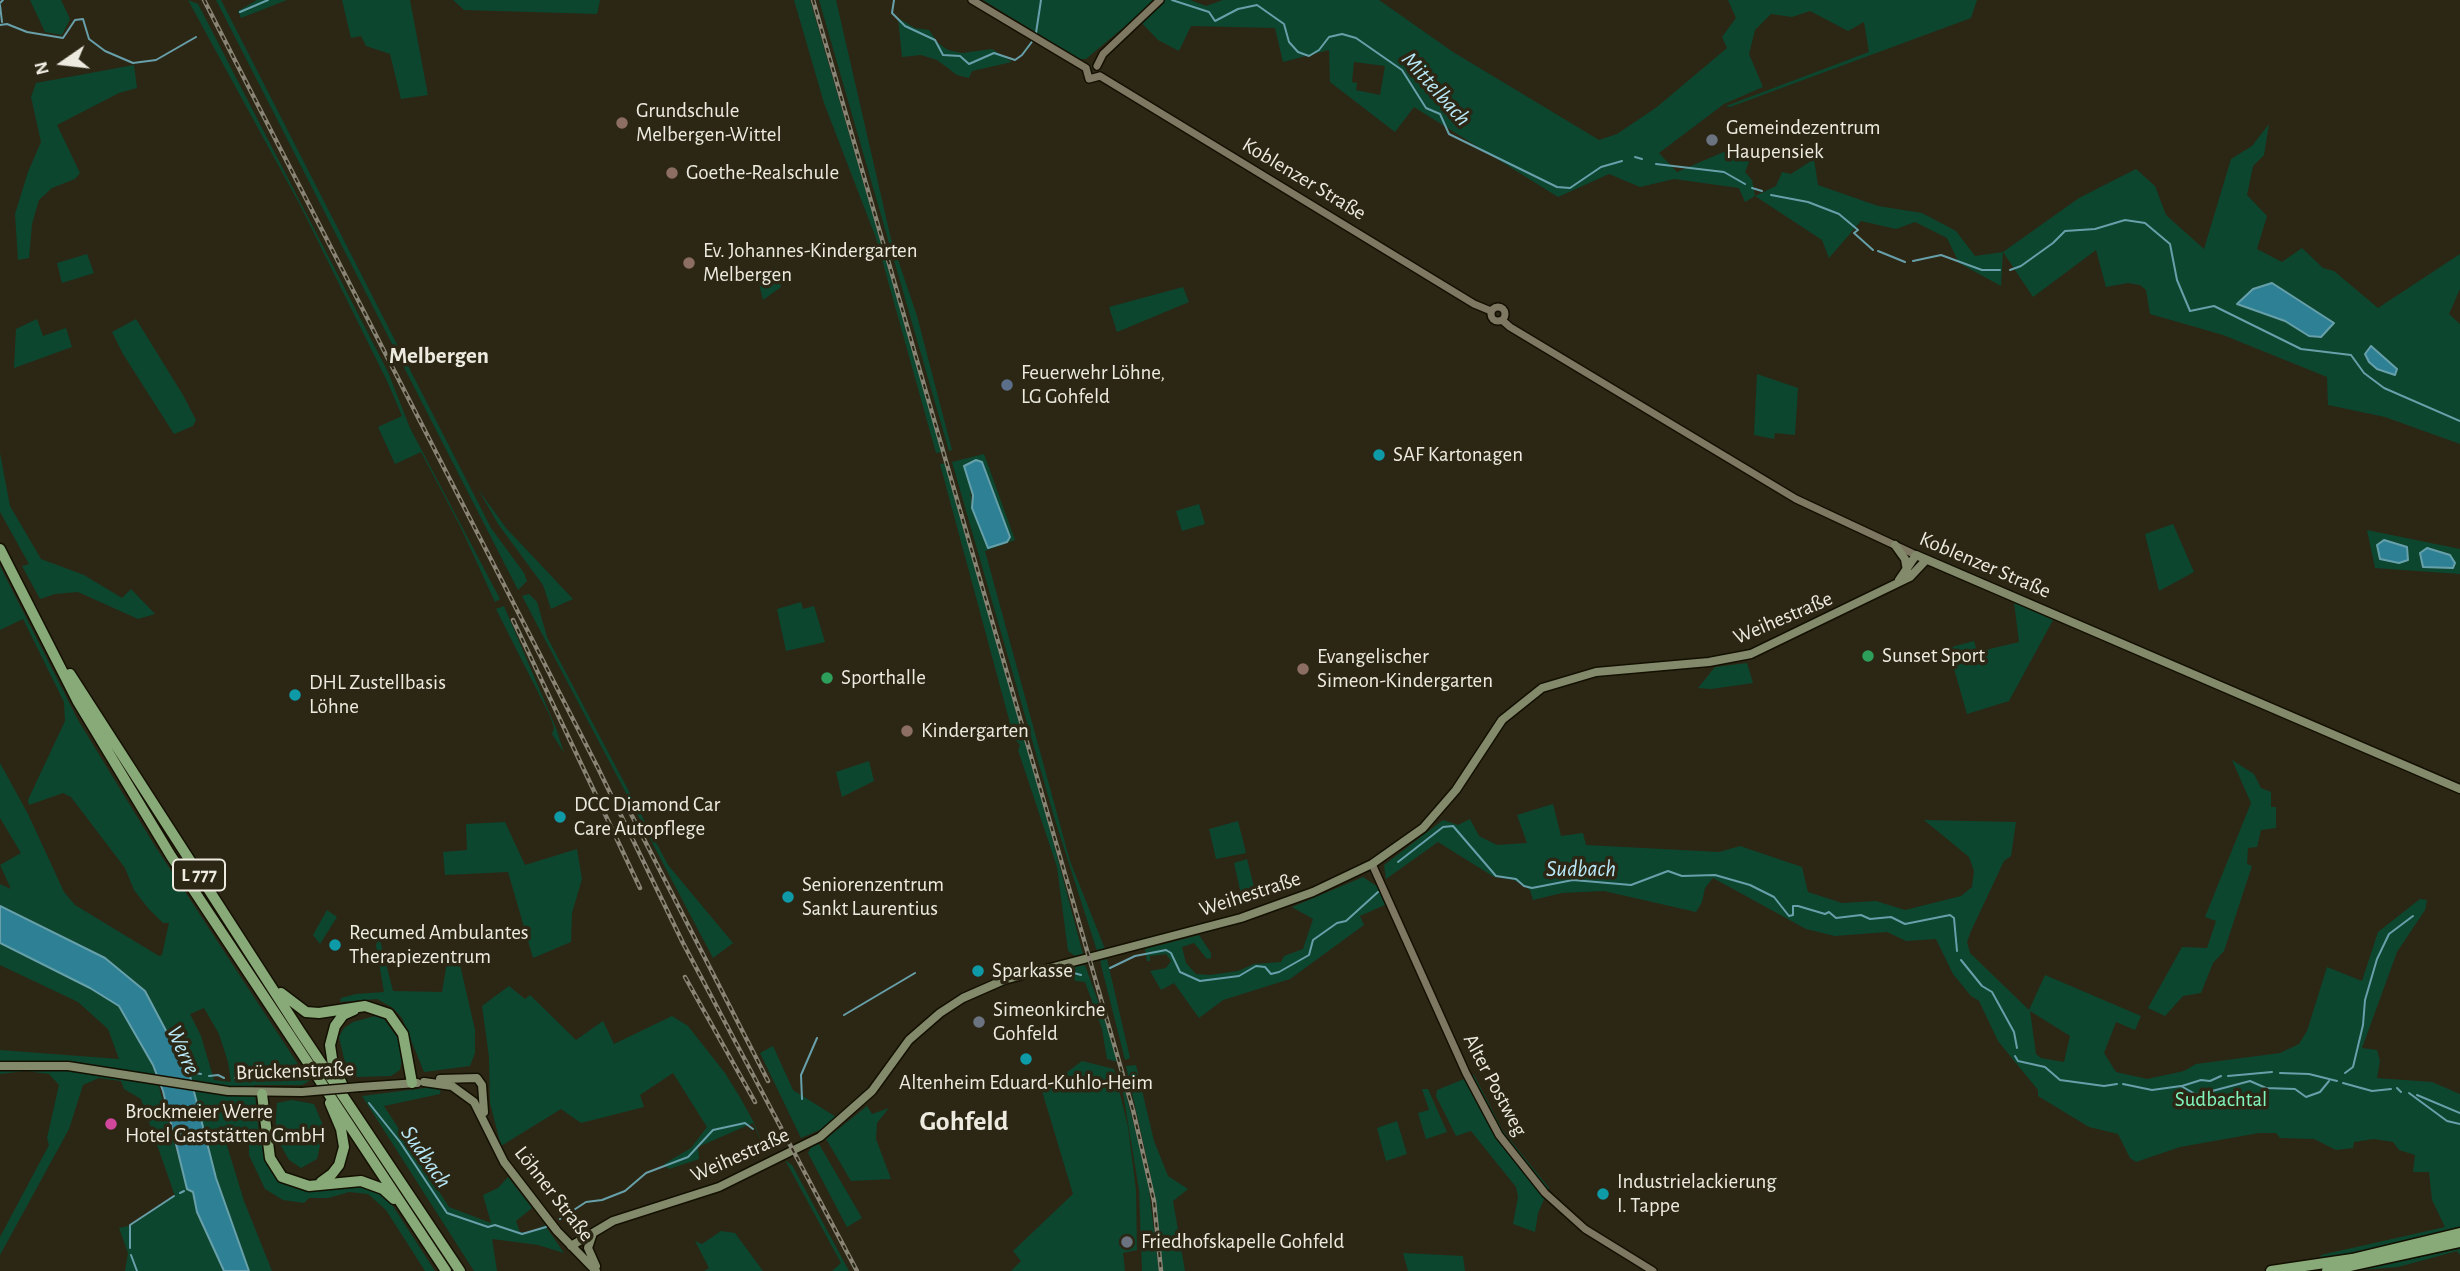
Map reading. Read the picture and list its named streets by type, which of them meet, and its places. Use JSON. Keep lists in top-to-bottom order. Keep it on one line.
{"streets":{"highway":["L 777"],"main road":["Koblenzer Straße","Weihestraße","Brückenstraße","Löhner Straße"],"street":["Alter Postweg"]},"crossings":[["Koblenzer Straße","Weihestraße"],["Weihestraße","Alter Postweg"],["Weihestraße","Löhner Straße"],["L 777","Brückenstraße"],["Brückenstraße","Löhner Straße"]],"districts":["Melbergen","Gohfeld"],"water":["Mittelbach","Sudbach","Werre"],"parks":["Sudbachtal"],"places":["Grundschule Melbergen-Wittel","Gemeindezentrum Haupensiek","Goethe-Realschule","Ev. Johannes-Kindergarten Melbergen","Feuerwehr Löhne, LG Gohfeld","SAF Kartonagen","Sunset Sport","Evangelischer Simeon-Kindergarten","Sporthalle","DHL Zustellbasis Löhne","Kindergarten","DCC Diamond Car Care Autopflege","Seniorenzentrum Sankt Laurentius","Recumed Ambulantes Therapiezentrum","Sparkasse","Simeonkirche Gohfeld","Altenheim Eduard-Kuhlo-Heim","Brockmeier Werre Hotel Gaststätten GmbH","Industrielackierung I. Tappe","Friedhofskapelle Gohfeld"],"north":"left"}
